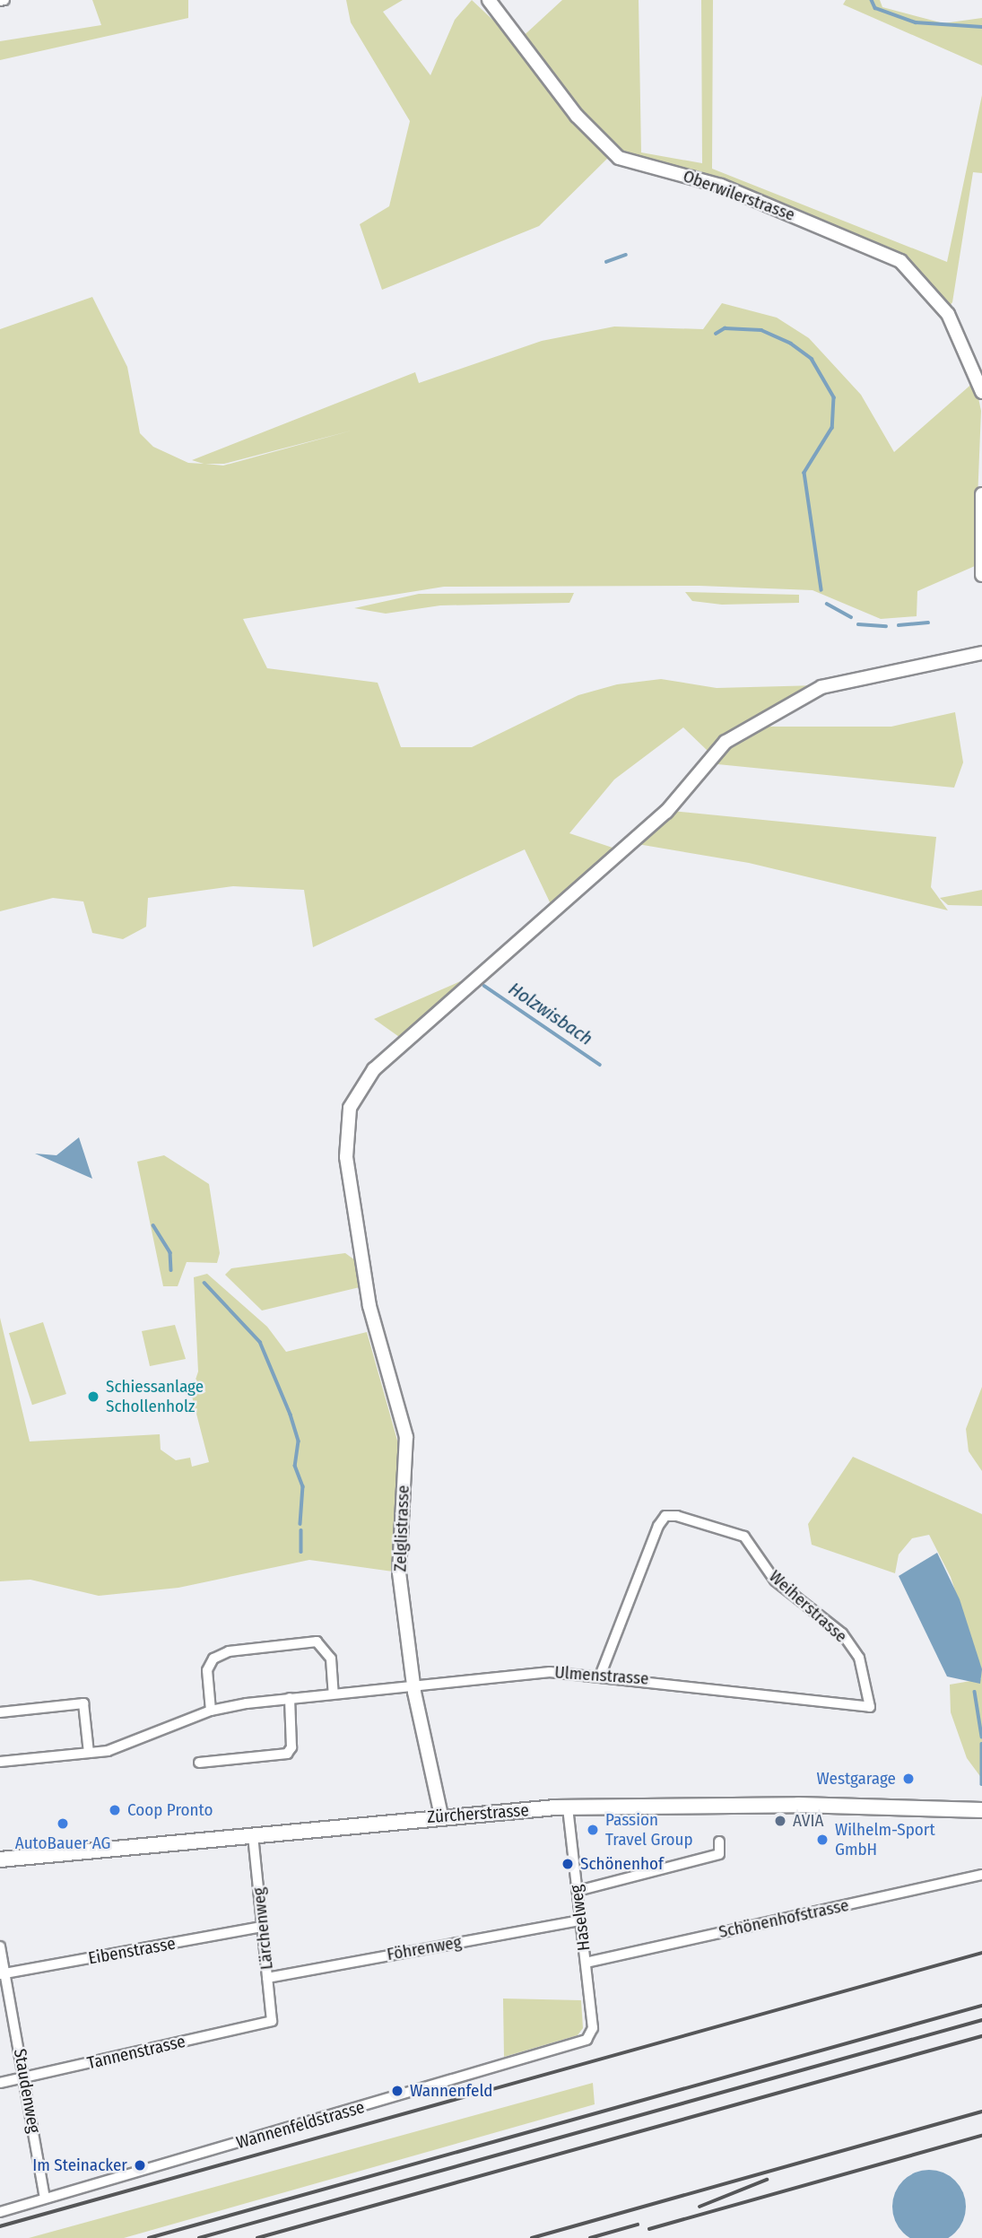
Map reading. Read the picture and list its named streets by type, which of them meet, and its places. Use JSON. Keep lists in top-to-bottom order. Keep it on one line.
{"streets":{"main road":["Zürcherstrasse"],"street":["Oberwilerstrasse","Zelglistrasse","Weiherstrasse","Ulmenstrasse","Haselweg","Schönenhofstrasse","Lärchenweg","Föhrenweg","Eibenstrasse","Tannenstrasse","Staudenweg","Wannenfeldstrasse"]},"crossings":[["Zelglistrasse","Ulmenstrasse"],["Zelglistrasse","Zürcherstrasse"],["Weiherstrasse","Ulmenstrasse"],["Zürcherstrasse","Haselweg"],["Zürcherstrasse","Lärchenweg"],["Haselweg","Schönenhofstrasse"],["Haselweg","Föhrenweg"],["Haselweg","Wannenfeldstrasse"],["Lärchenweg","Föhrenweg"],["Lärchenweg","Eibenstrasse"],["Lärchenweg","Tannenstrasse"],["Eibenstrasse","Staudenweg"],["Tannenstrasse","Staudenweg"],["Staudenweg","Wannenfeldstrasse"]],"water":["Holzwisbach"],"places":["Schiessanlage Schollenholz","Westgarage","Coop Pronto","AVIA","AutoBauer AG","Passion Travel Group","Wilhelm-Sport GmbH","Schönenhof","Wannenfeld","Im Steinacker"]}
